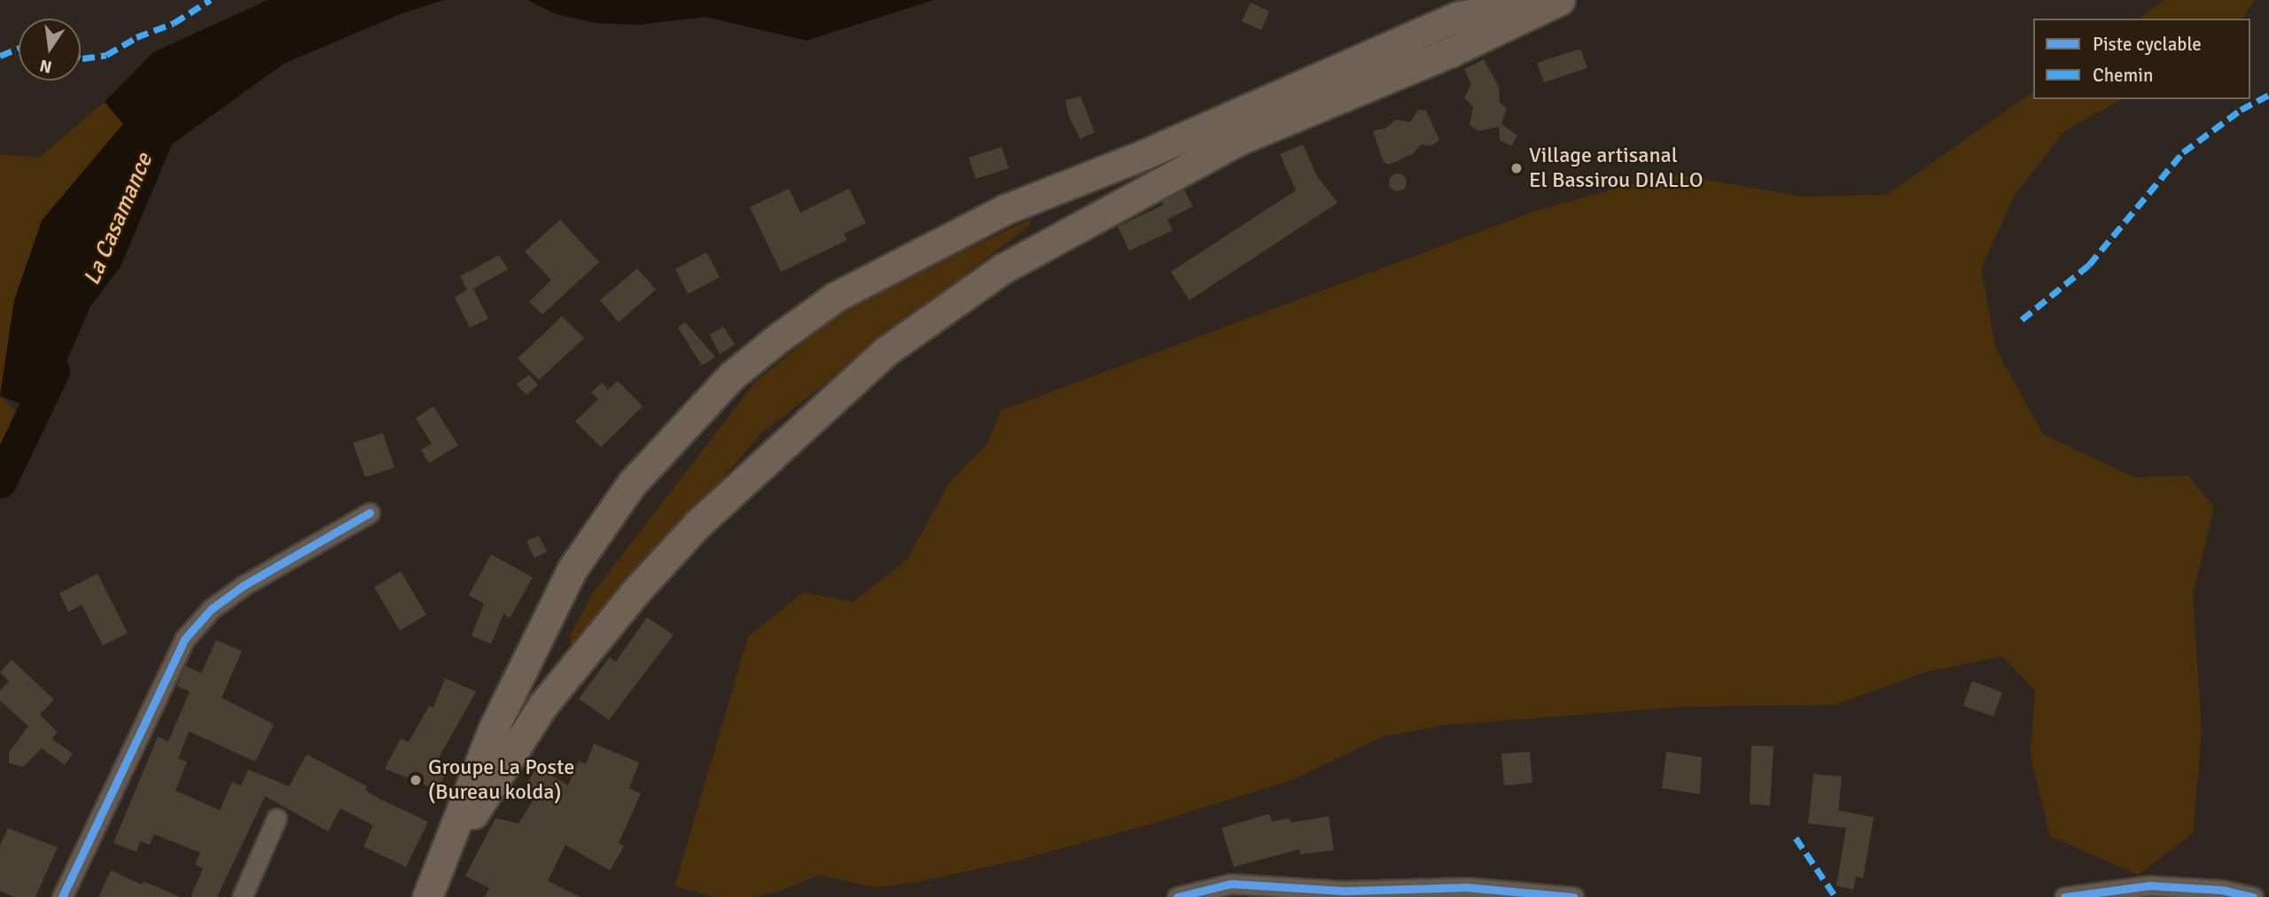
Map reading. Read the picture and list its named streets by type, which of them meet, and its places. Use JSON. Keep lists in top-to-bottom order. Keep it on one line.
{"water":["La Casamance"],"places":["Village artisanal El Bassirou DIALLO","Groupe La Poste (Bureau kolda)"],"legend":["Piste cyclable","Chemin"],"north":"bottom"}
